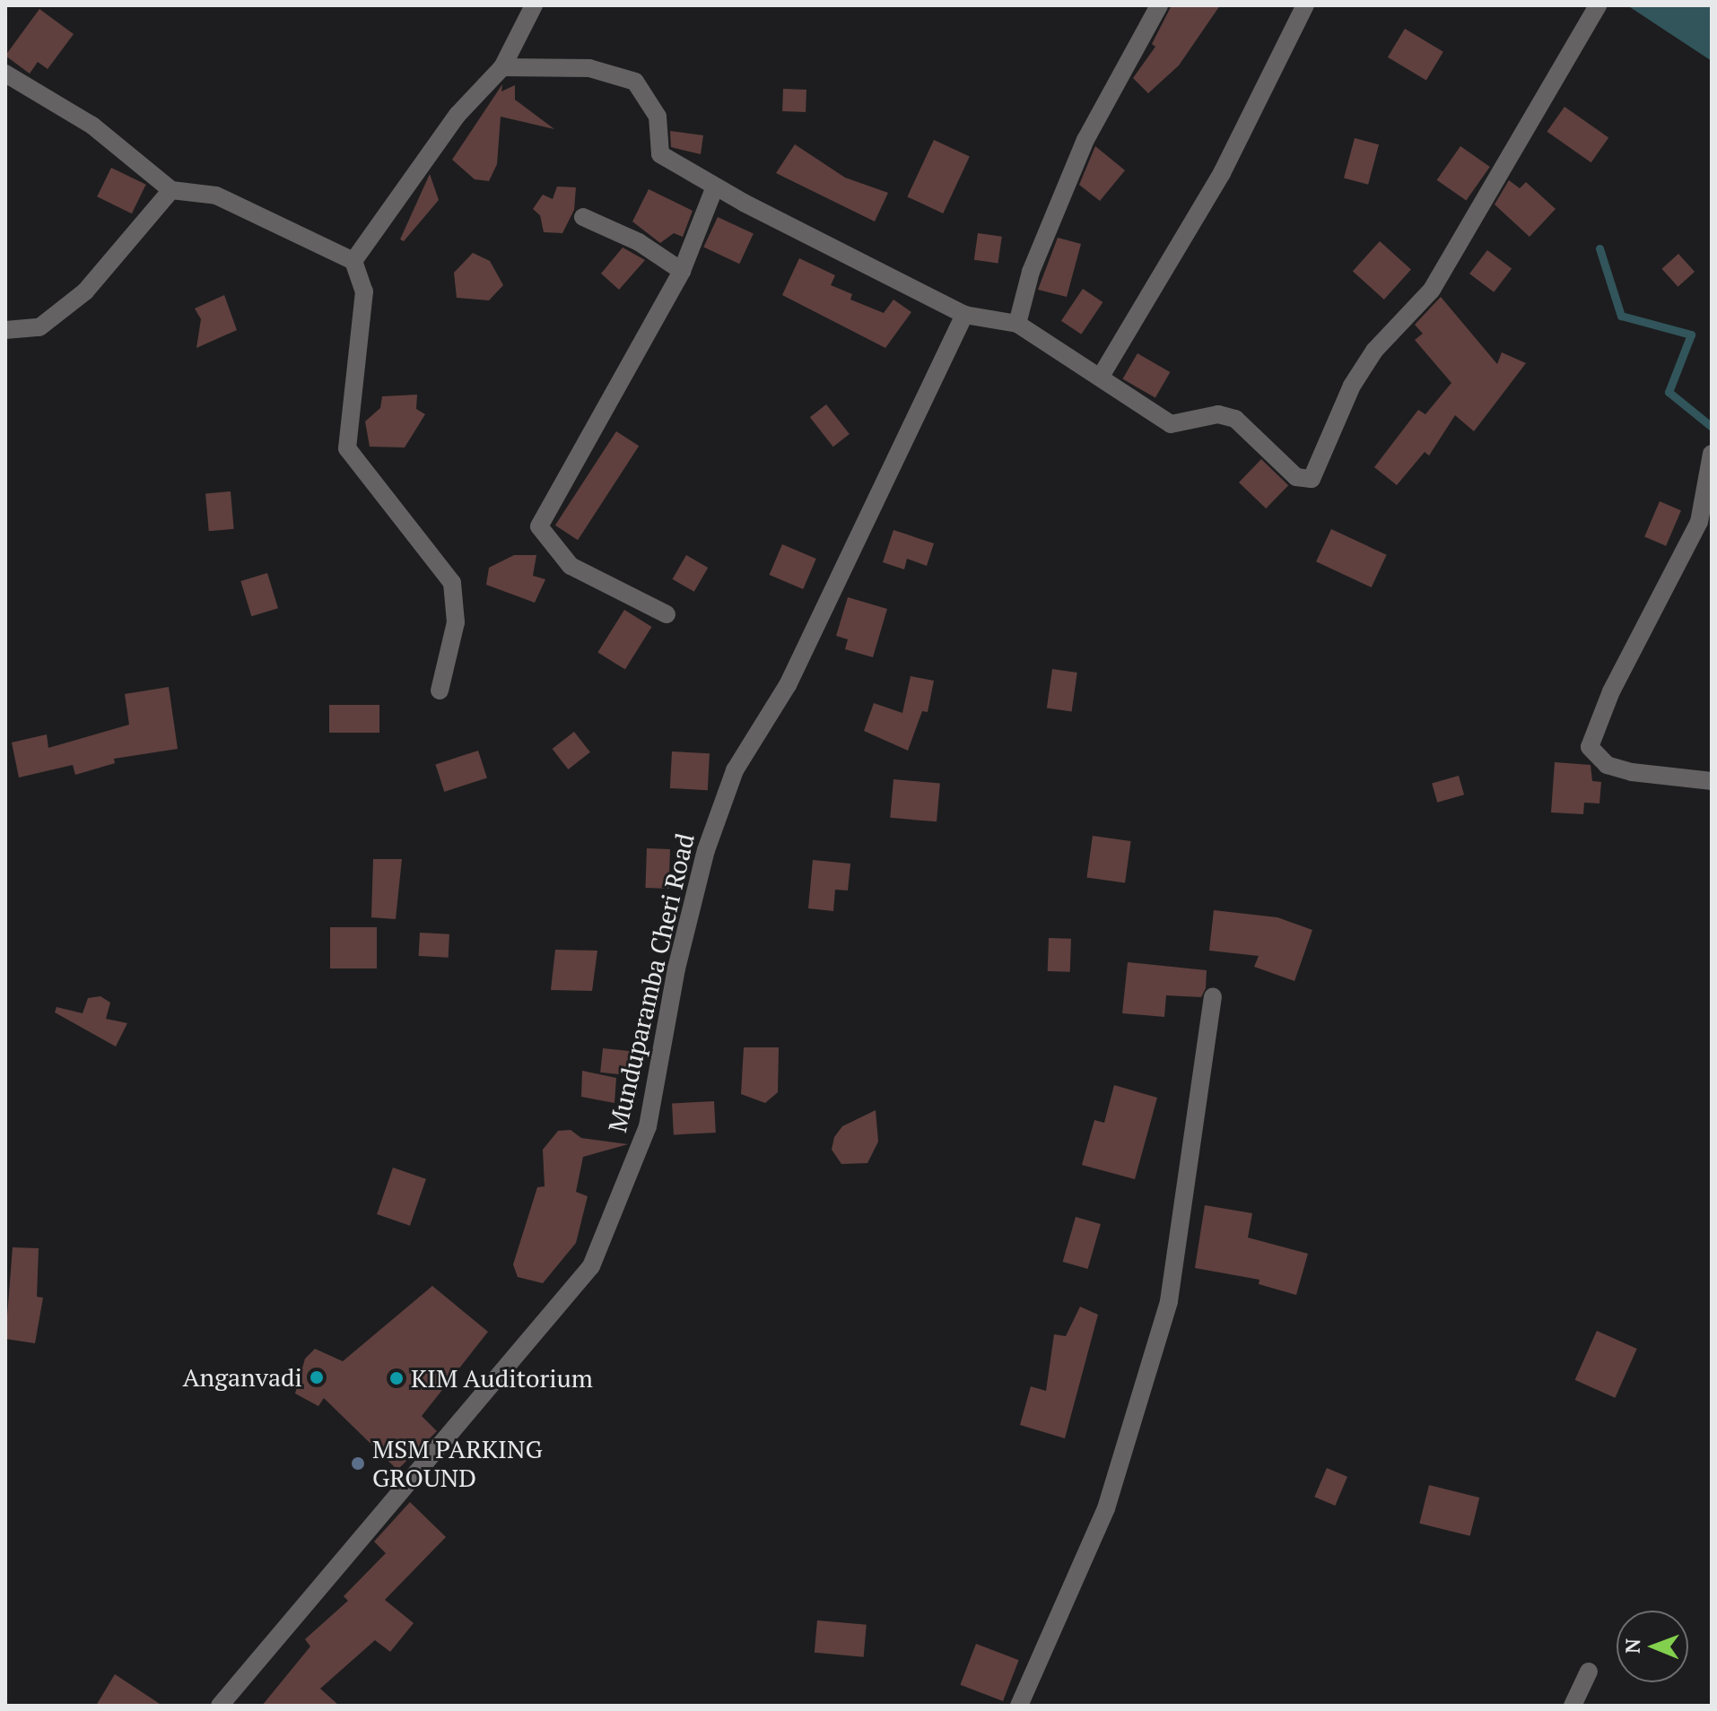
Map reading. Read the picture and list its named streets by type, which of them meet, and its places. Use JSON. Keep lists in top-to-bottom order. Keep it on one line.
{"streets":{"street":["Munduparamba Cheri Road"]},"places":["Anganvadi","KIM Auditorium","MSM PARKING GROUND"],"north":"left"}
